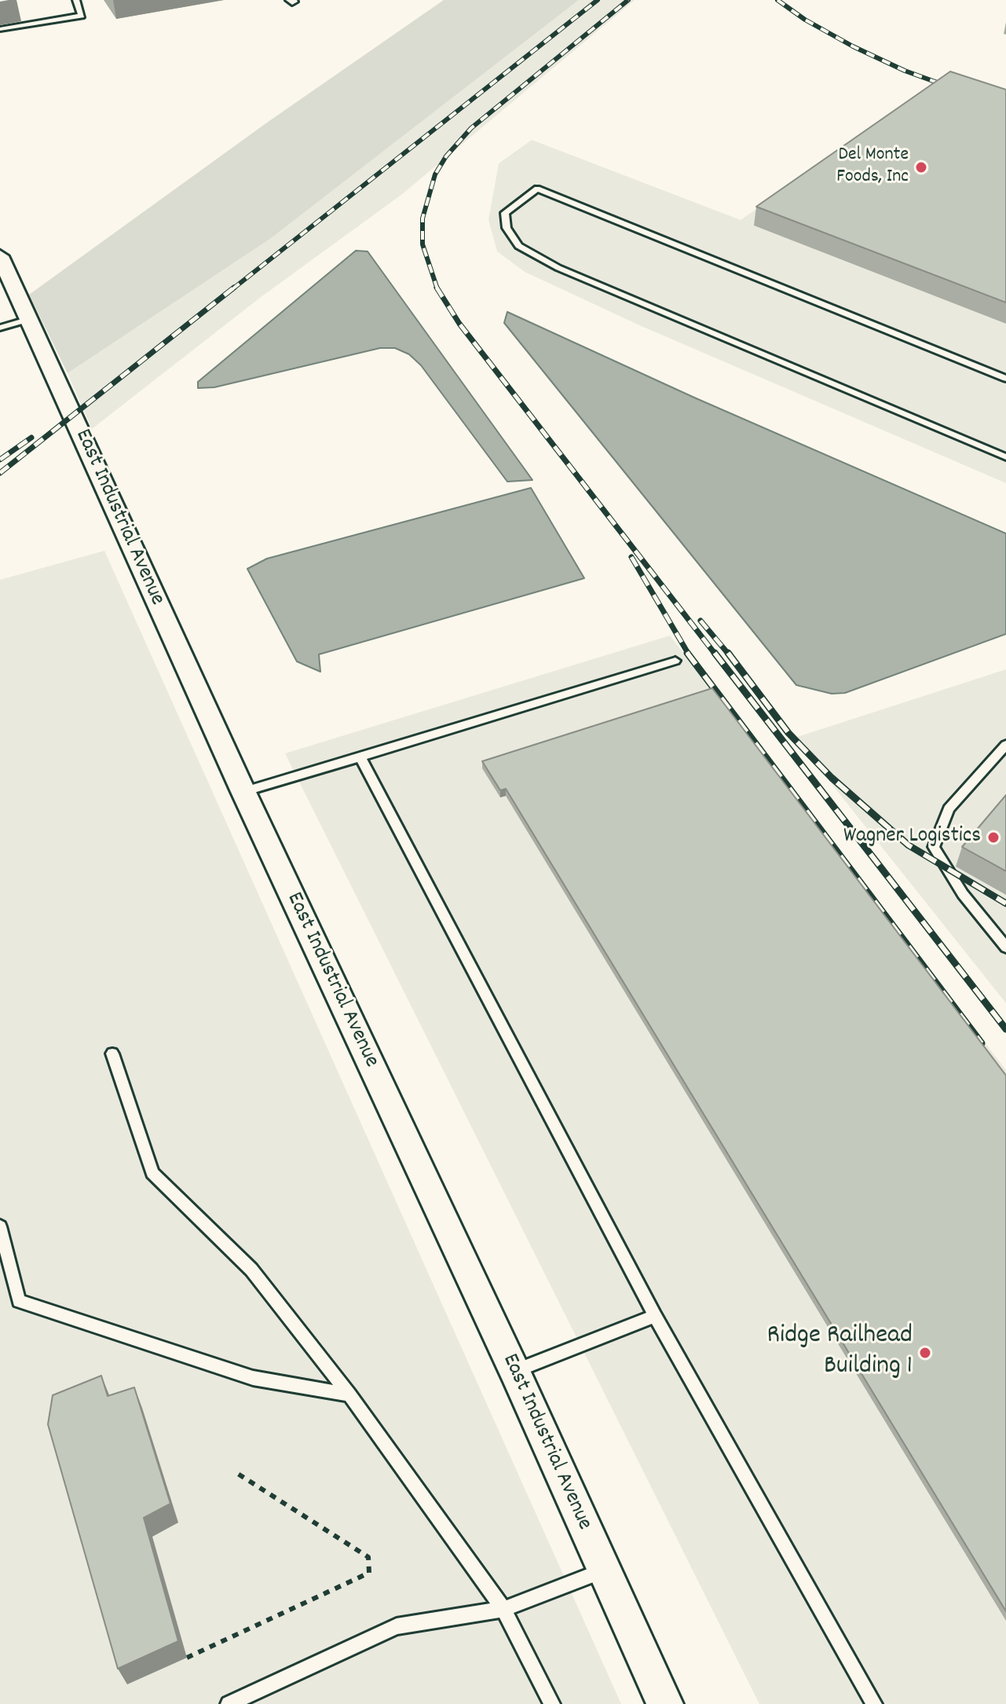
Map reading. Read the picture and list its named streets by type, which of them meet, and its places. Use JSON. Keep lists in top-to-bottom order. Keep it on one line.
{"streets":{"street":["East Industrial Avenue"]},"places":["Del Monte Foods, Inc","Wagner Logistics","Ridge Railhead Building 1"]}
